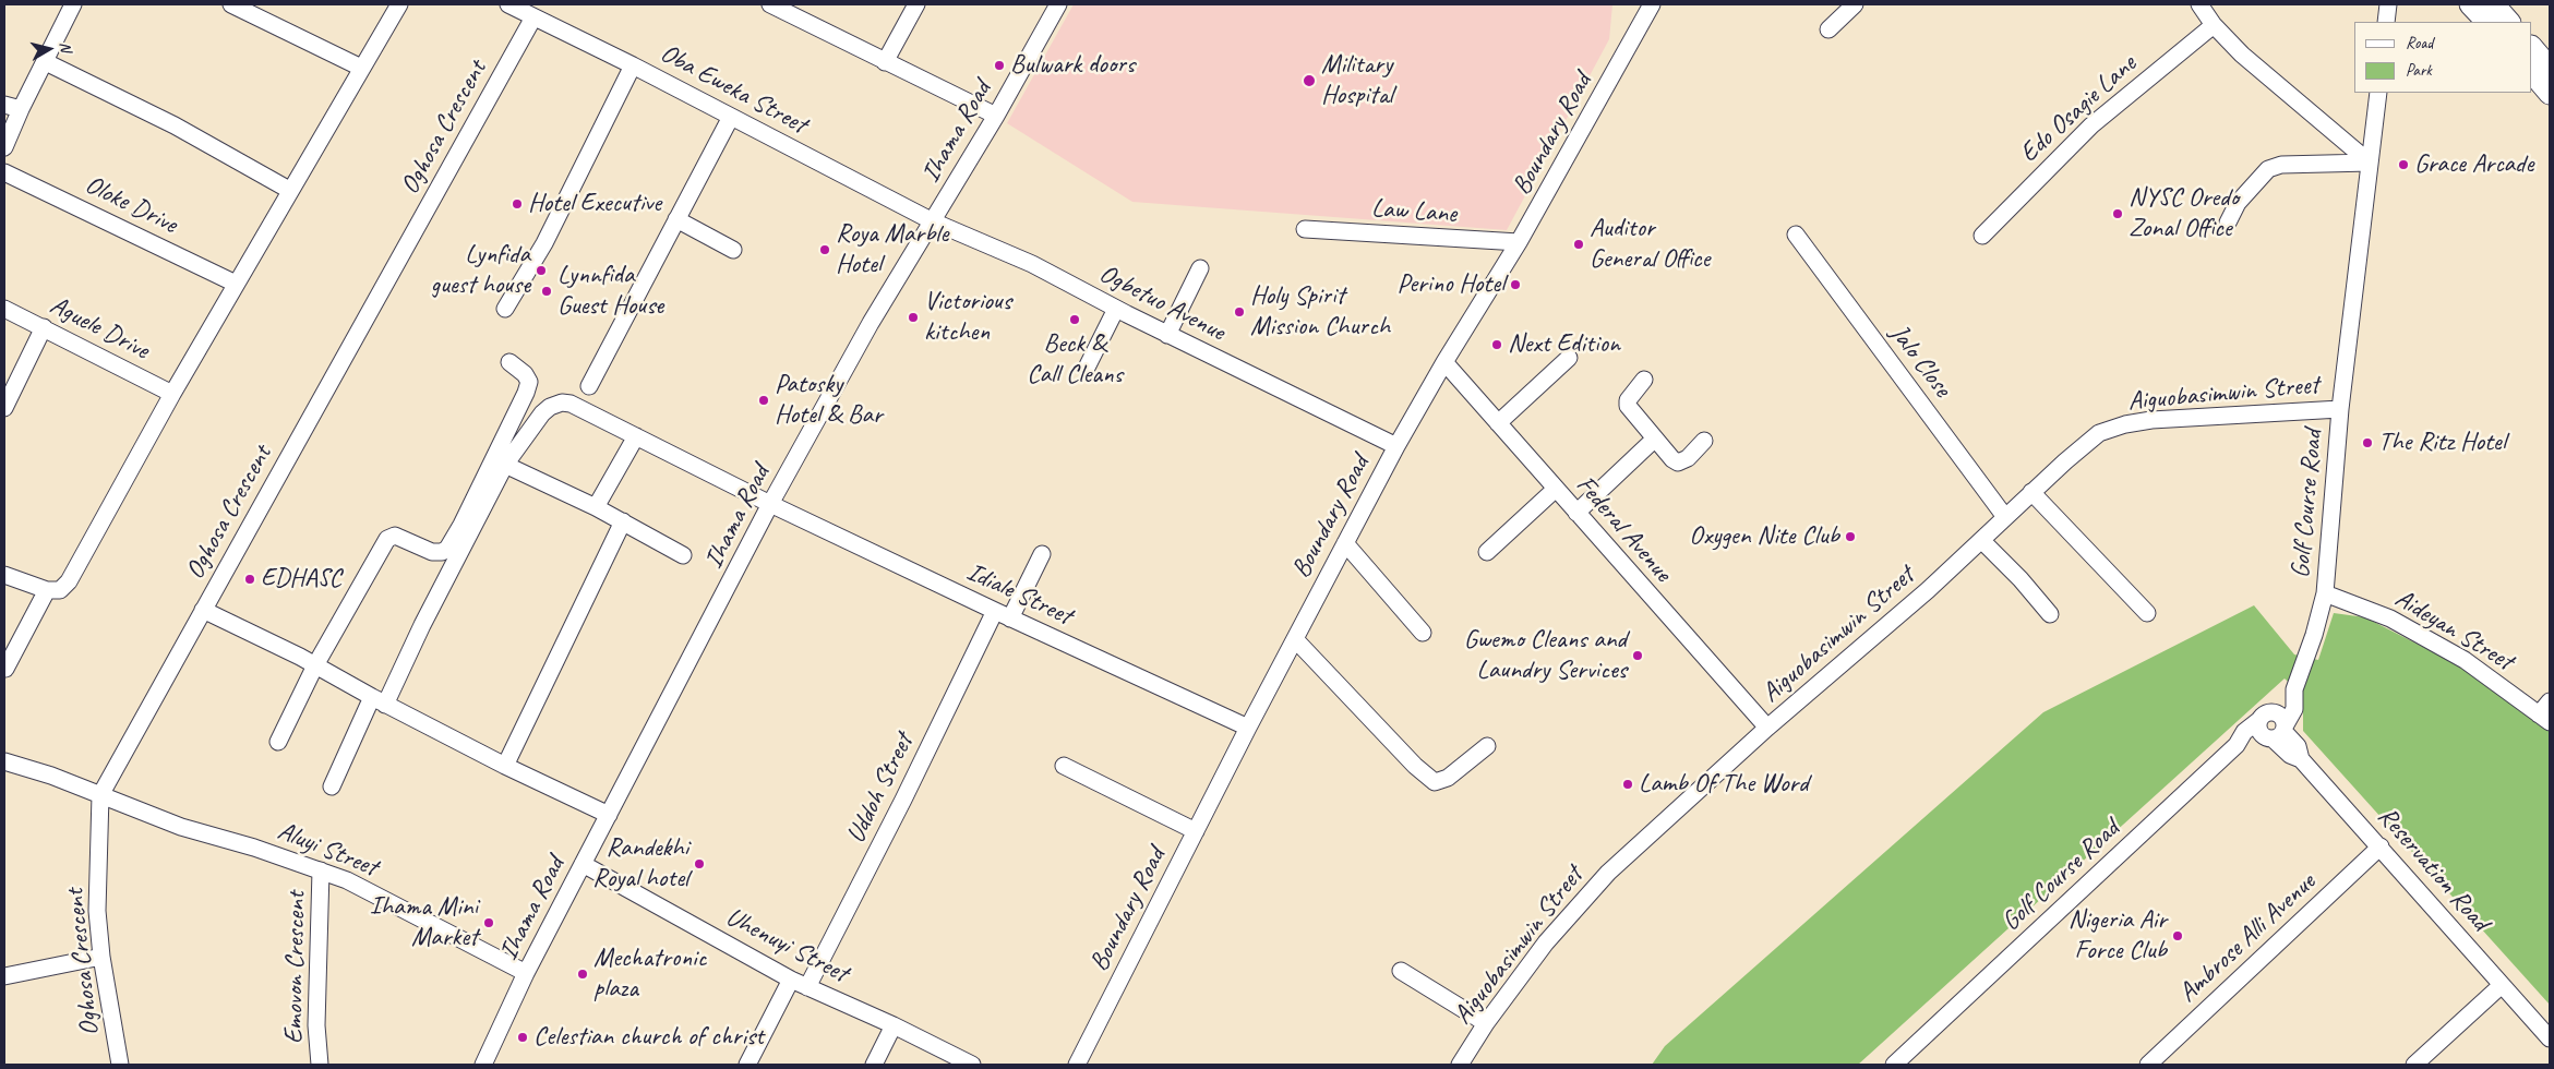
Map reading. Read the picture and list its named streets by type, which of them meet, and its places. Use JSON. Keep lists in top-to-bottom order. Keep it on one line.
{"streets":{"street":["Oba Eweka Street","Edo Osagie Lane","Oghosa Crescent","Ihama Road","Boundary Road","Oloke Drive","Law Lane","Ogbetuo Avenue","Aguele Drive","Jalo Close","Aiguobasimwin Street","Golf Course Road","Federal Avenue","Idiale Street","Aideyan Street","Uddoh Street","Aluyi Street","Reservation Road","Ambrose Alli Avenue","Uhenuyi Street","Emovon Crescent"]},"crossings":[["Oba Eweka Street","Oghosa Crescent"],["Oba Eweka Street","Ihama Road"],["Oba Eweka Street","Ogbetuo Avenue"],["Oghosa Crescent","Aluyi Street"],["Ihama Road","Ogbetuo Avenue"],["Ihama Road","Idiale Street"],["Ihama Road","Aluyi Street"],["Ihama Road","Uhenuyi Street"],["Boundary Road","Law Lane"],["Boundary Road","Ogbetuo Avenue"],["Boundary Road","Federal Avenue"],["Boundary Road","Idiale Street"],["Jalo Close","Aiguobasimwin Street"],["Aiguobasimwin Street","Golf Course Road"],["Aiguobasimwin Street","Federal Avenue"],["Golf Course Road","Aideyan Street"],["Idiale Street","Uddoh Street"],["Uddoh Street","Uhenuyi Street"],["Aluyi Street","Emovon Crescent"],["Reservation Road","Ambrose Alli Avenue"]],"places":["Bulwark doors","Military Hospital","Grace Arcade","Hotel Executive","NYSC Oredo Zonal Office","Auditor General Office","Roya Marble Hotel","Lynfida guest house","Perino Hotel","Lynnfida Guest House","Holy Spirit Mission Church","Victorious kitchen","Beck & Call Cleans","Next Edition","Patosky Hotel & Bar","The Ritz Hotel","Oxygen Nite Club","EDHASC","Gwemo Cleans and Laundry Services","Lamb Of The Word","Randekhi Royal hotel","Ihama Mini Market","Nigeria Air Force Club","Mechatronic plaza","Celestian church of christ"],"legend":["Road","Park"],"north":"right"}
